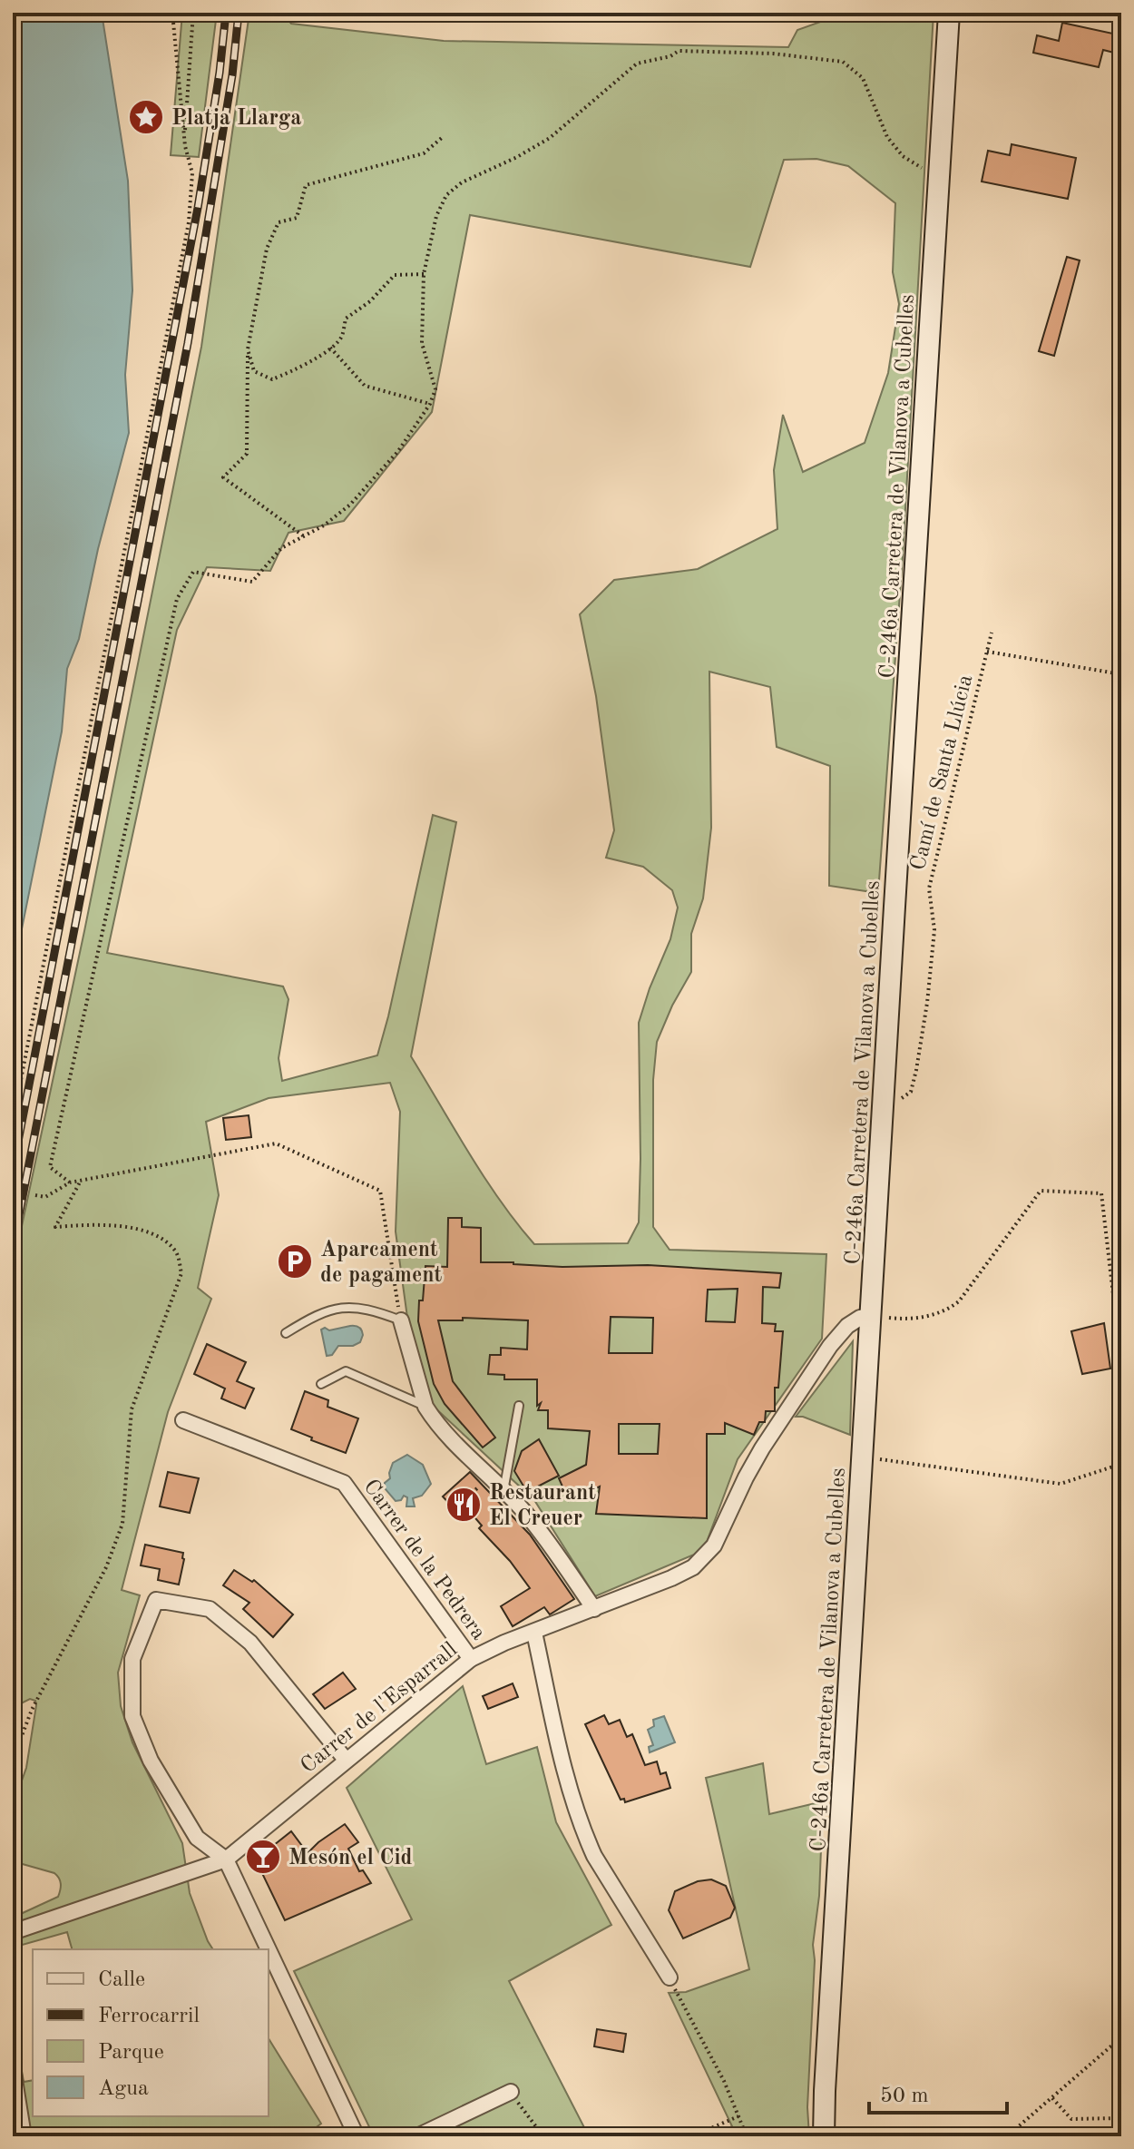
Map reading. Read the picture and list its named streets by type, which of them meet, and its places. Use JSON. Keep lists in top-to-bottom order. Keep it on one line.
{"streets":{"main road":["C-246a Carretera de Vilanova a Cubelles"],"street":["Carrer de la Pedrera","Carrer de l'Esparrall"],"path":["Camí de Santa Llúcia"]},"crossings":[["C-246a Carretera de Vilanova a Cubelles","Camí de Santa Llúcia"],["C-246a Carretera de Vilanova a Cubelles","Carrer de l'Esparrall"],["Carrer de la Pedrera","Carrer de l'Esparrall"]],"places":{"place":["Platja Llarga"],"parking":["Aparcament de pagament"],"restaurant":["Restaurant El Creuer"],"bar":["Mesón el Cid"]},"legend":["Calle","Ferrocarril","Parque","Agua"],"scale_bar":"50 m"}
